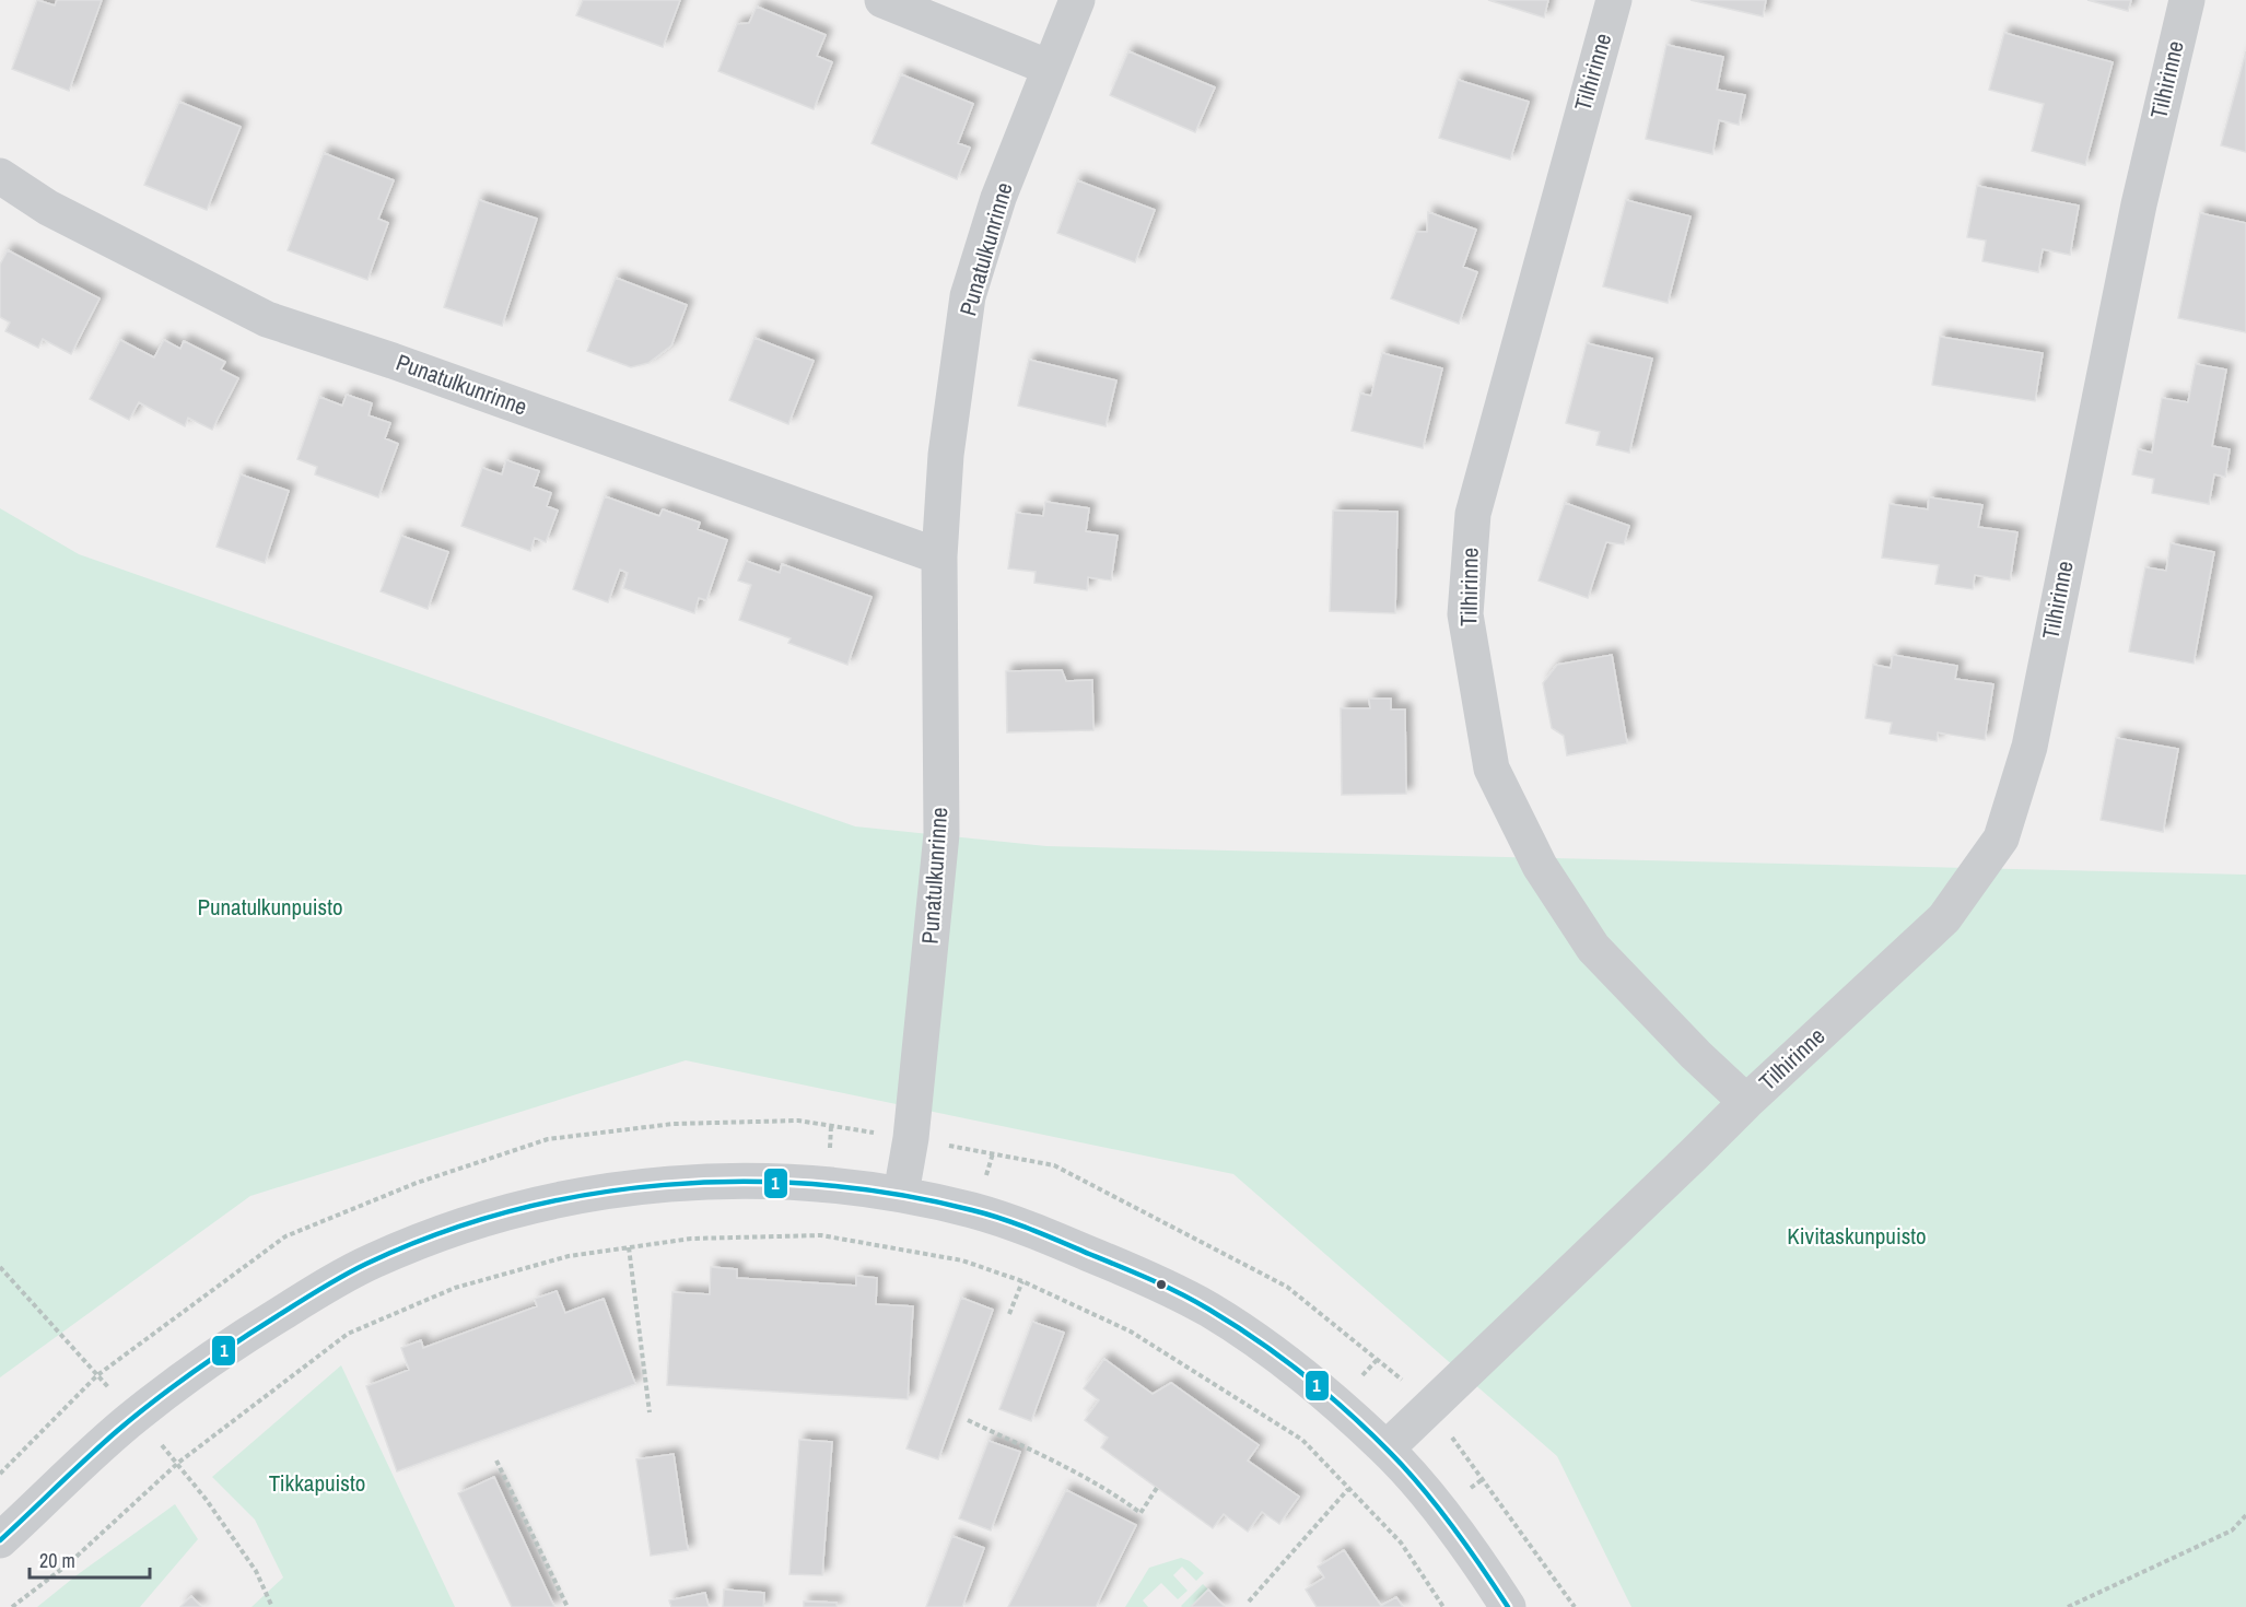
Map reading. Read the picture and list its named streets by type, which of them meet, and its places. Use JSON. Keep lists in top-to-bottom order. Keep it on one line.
{"streets":{"street":["Tilhirinne","Punatulkunrinne"]},"parks":["Punatulkunpuisto","Kivitaskunpuisto","Tikkapuisto"],"lines":["transit line 1"],"scale_bar":"20 m"}
